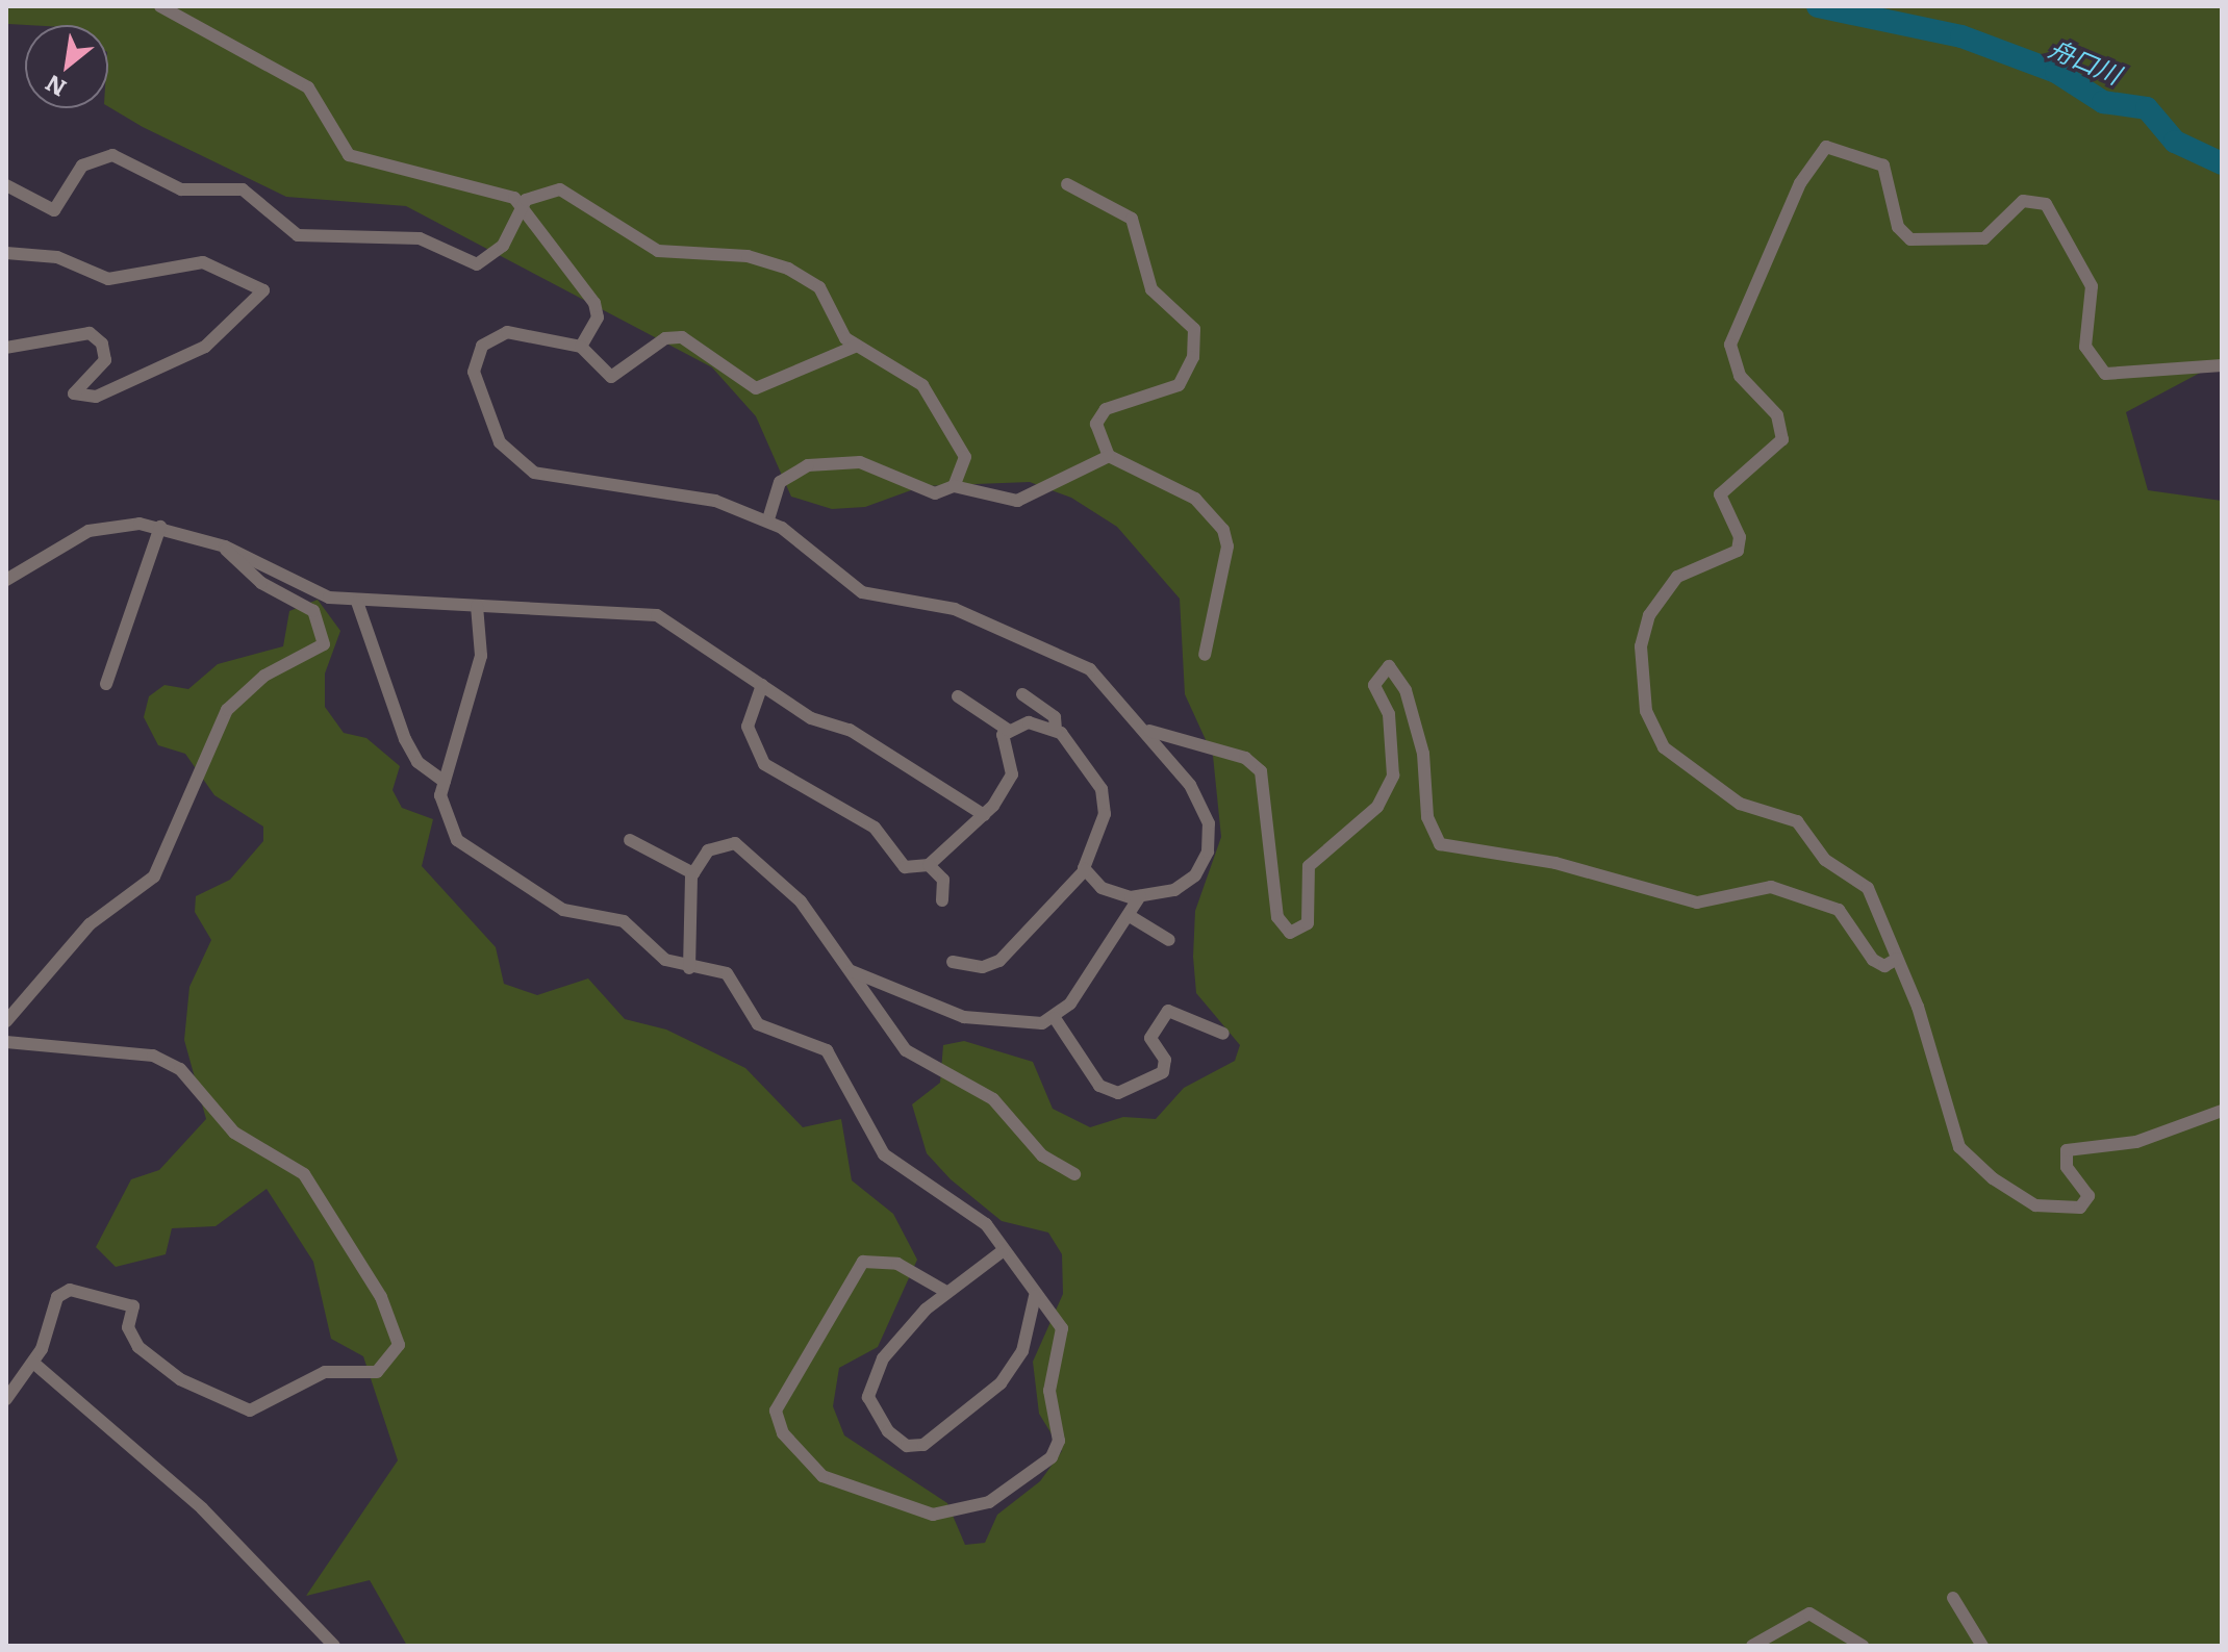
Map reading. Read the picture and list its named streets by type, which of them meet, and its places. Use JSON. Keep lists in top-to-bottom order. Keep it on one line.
{"water":["舟口川"],"north":"bottom left"}
